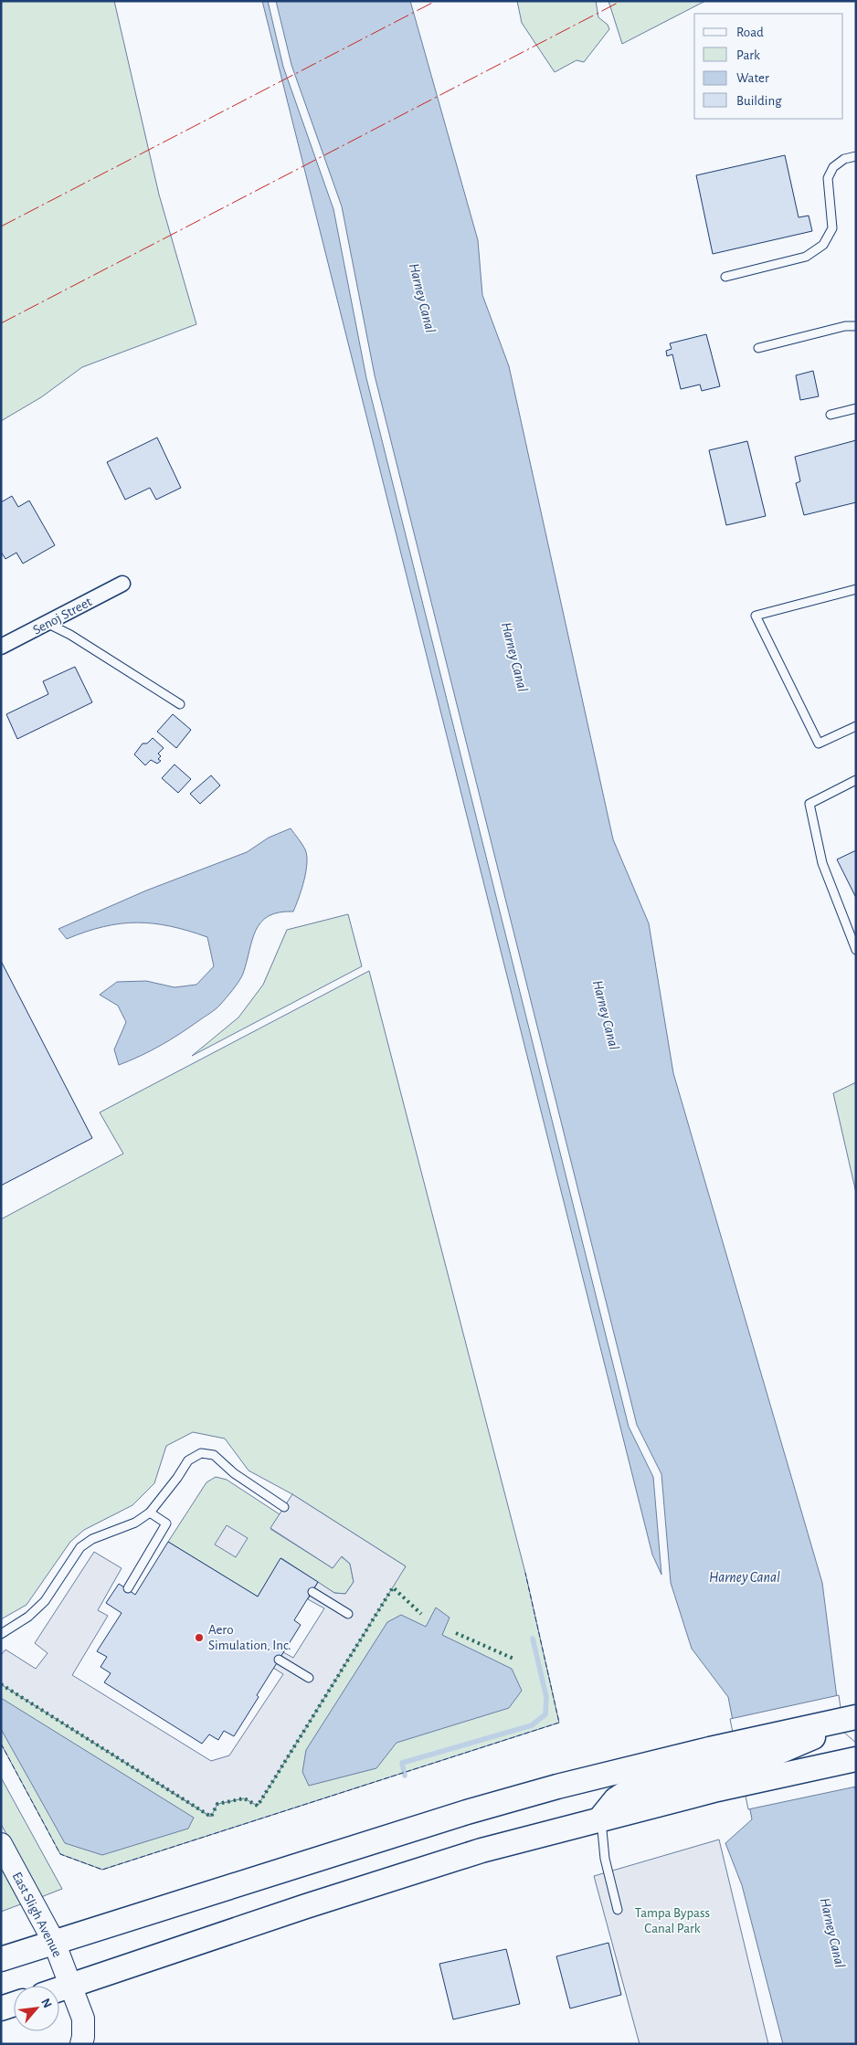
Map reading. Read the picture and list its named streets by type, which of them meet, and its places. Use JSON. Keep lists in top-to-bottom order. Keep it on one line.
{"streets":{"street":["Senoj Street","East Sligh Avenue"]},"water":["Harney Canal"],"parks":["Tampa Bypass Canal Park"],"places":["Aero Simulation, Inc."],"legend":["Road","Park","Water","Building"],"north":"top right"}
